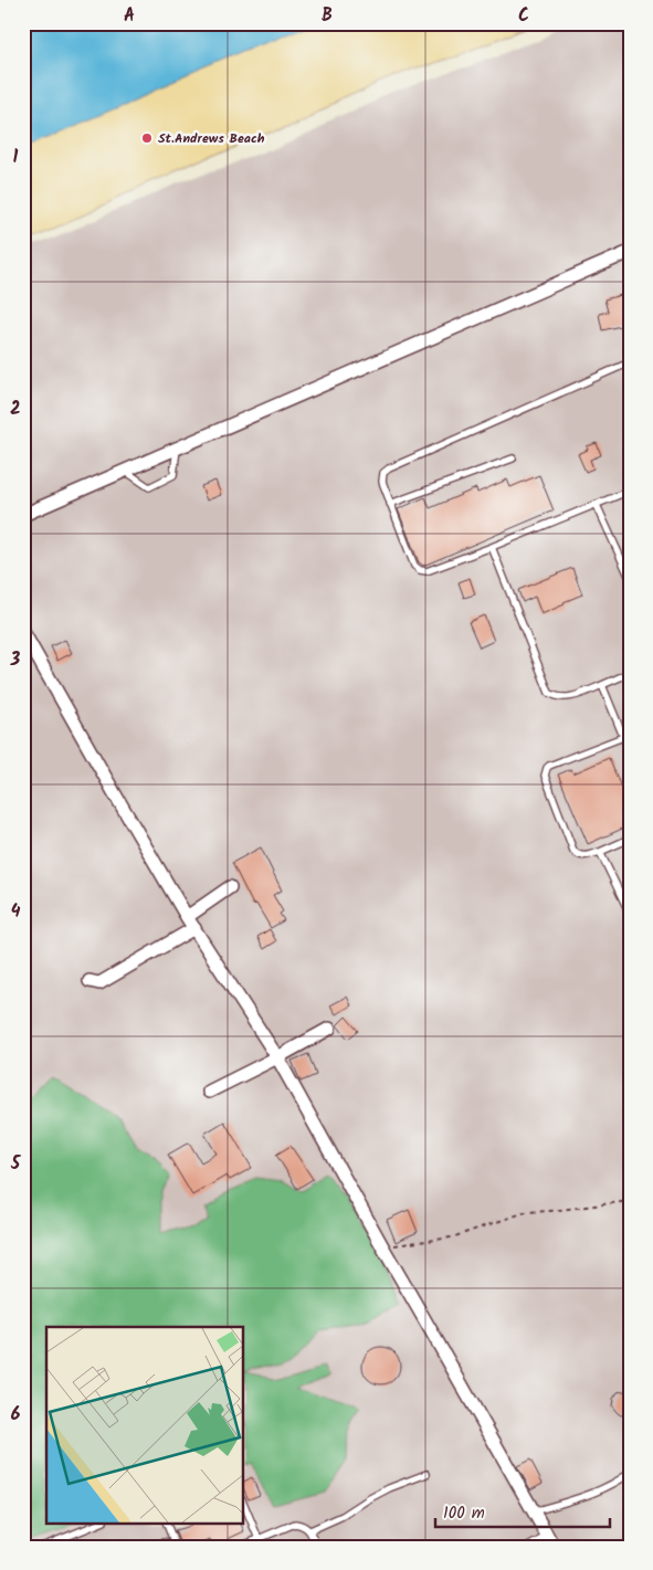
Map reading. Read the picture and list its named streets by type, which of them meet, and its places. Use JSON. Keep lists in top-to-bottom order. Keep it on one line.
{"places":["St.Andrews Beach"],"scale_bar":"100 m","grid":{"columns":["A","B","C"],"rows":["1","2","3","4","5","6"]}}
